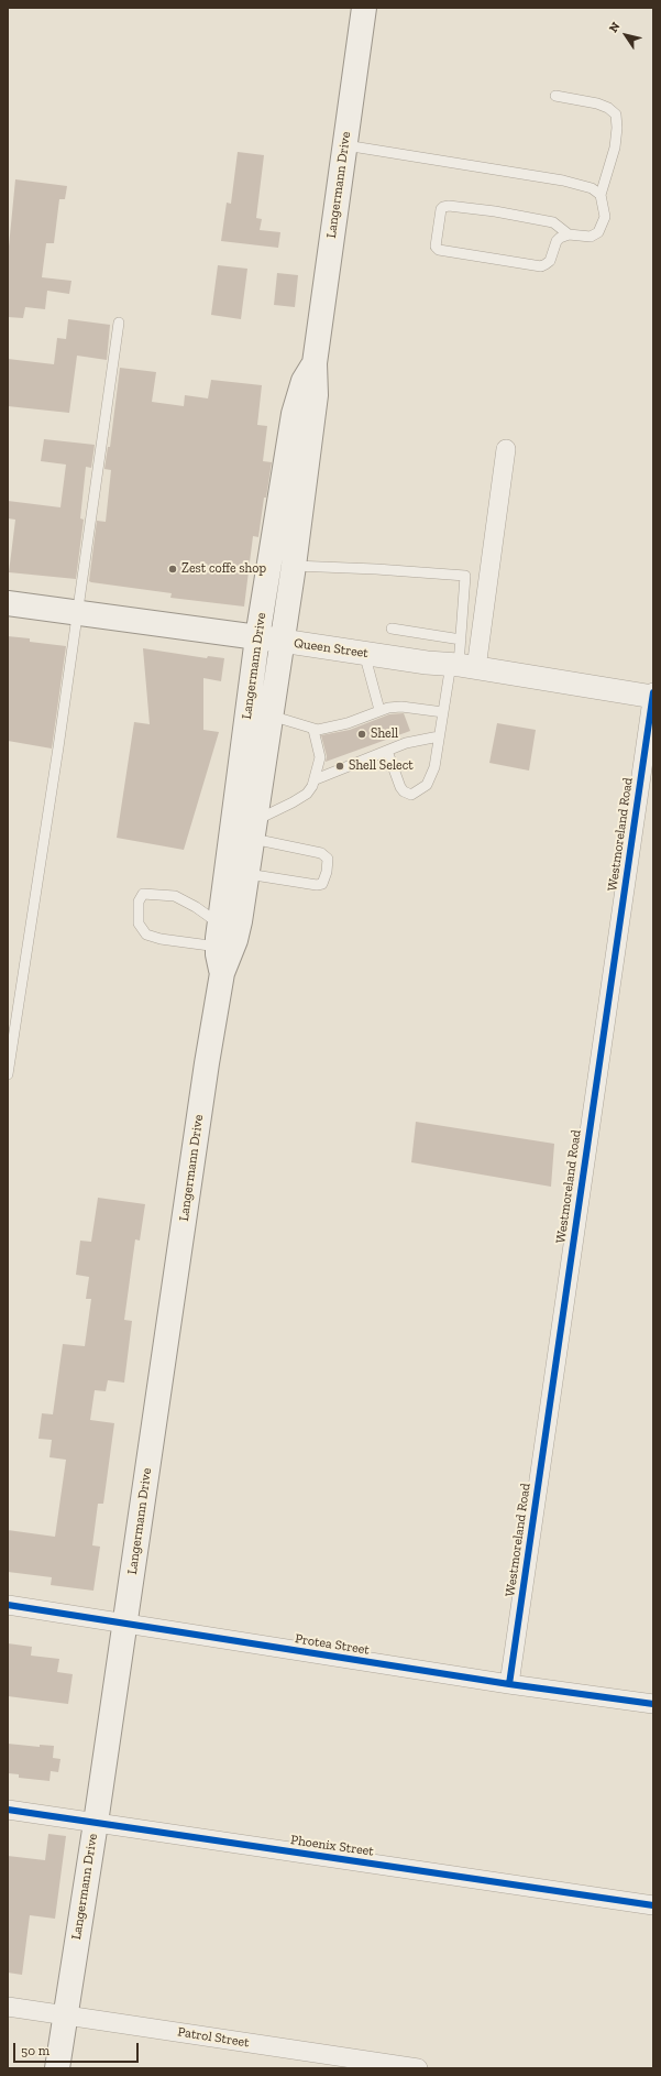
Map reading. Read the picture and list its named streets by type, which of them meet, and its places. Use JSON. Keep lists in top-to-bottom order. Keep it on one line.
{"streets":{"main road":["Langermann Drive","Queen Street"],"street":["Westmoreland Road","Protea Street","Phoenix Street","Patrol Street"]},"crossings":[["Langermann Drive","Queen Street"],["Langermann Drive","Protea Street"],["Langermann Drive","Phoenix Street"],["Langermann Drive","Patrol Street"],["Queen Street","Westmoreland Road"],["Westmoreland Road","Protea Street"]],"places":["Zest coffe shop","Shell","Shell Select"],"scale_bar":"50 m","north":"top left"}
